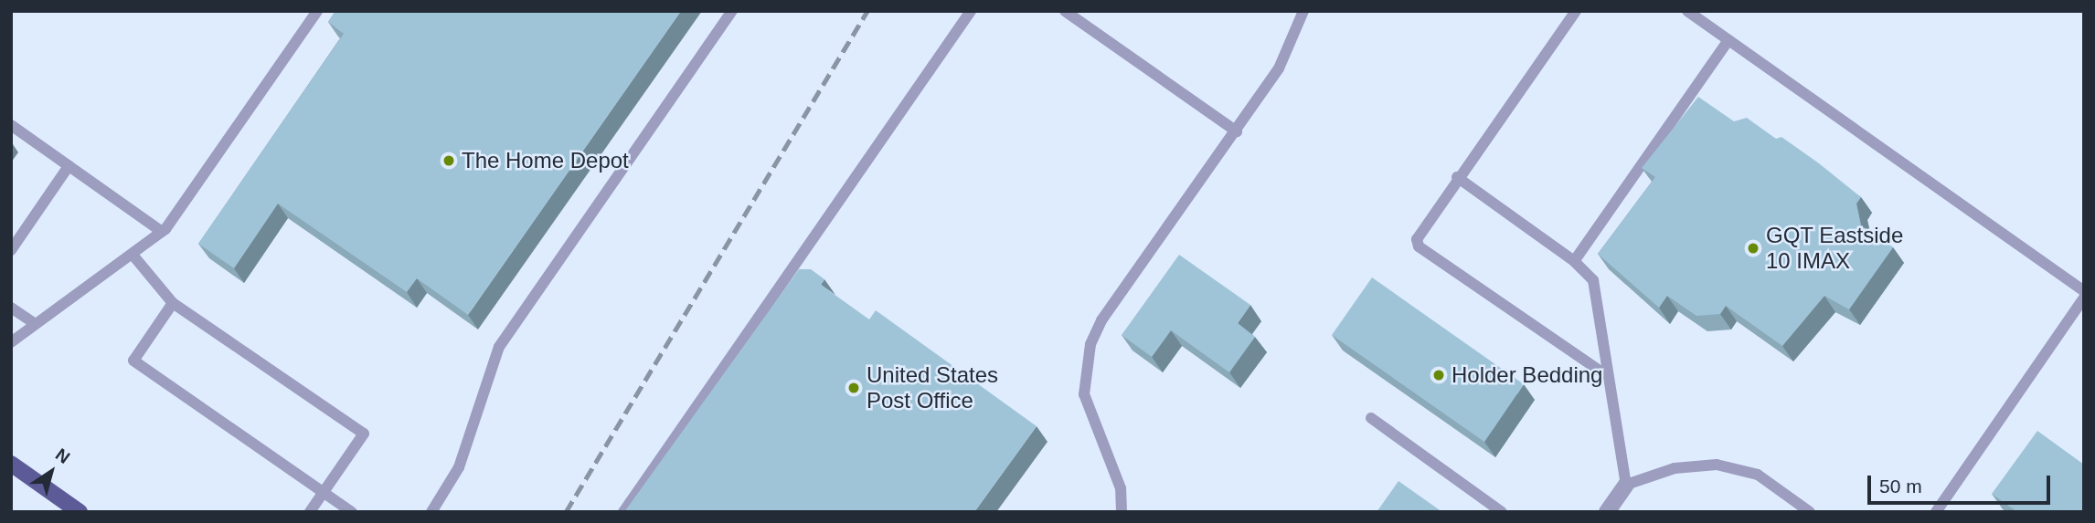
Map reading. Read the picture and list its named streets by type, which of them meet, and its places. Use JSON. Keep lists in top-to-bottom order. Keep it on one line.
{"places":["The Home Depot","GQT Eastside 10 IMAX","Holder Bedding","United States Post Office"],"scale_bar":"50 m","north":"top right"}
